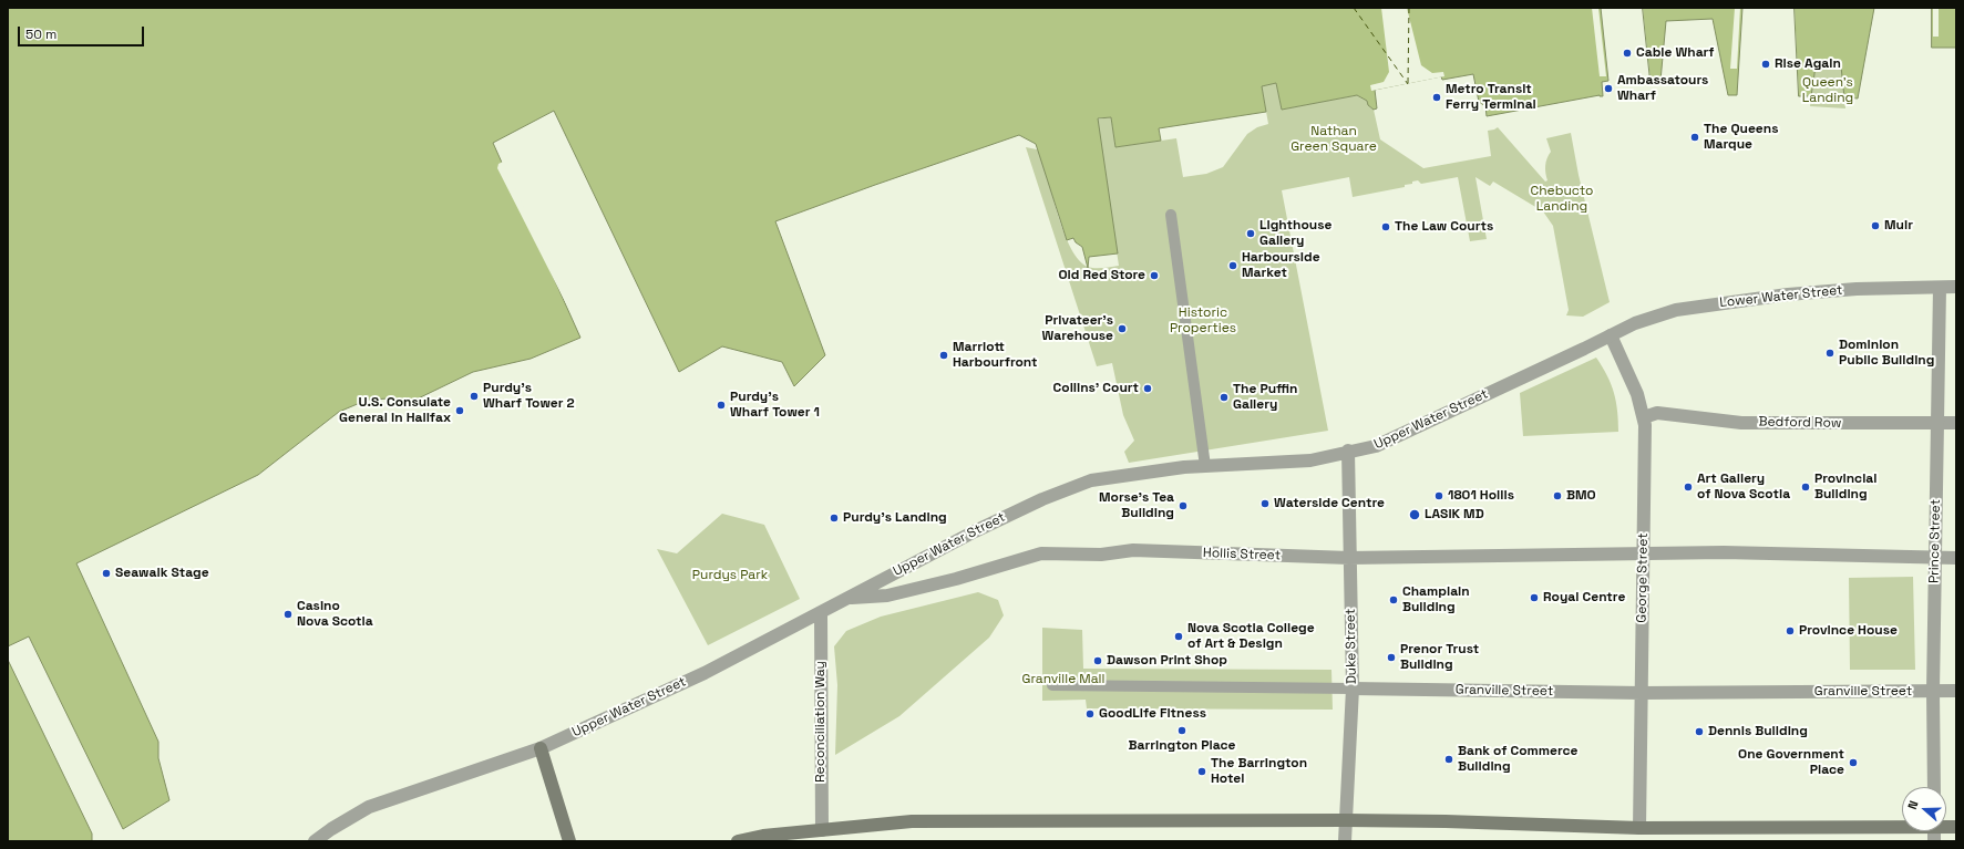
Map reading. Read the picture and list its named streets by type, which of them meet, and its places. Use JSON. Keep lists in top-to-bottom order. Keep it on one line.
{"streets":{"street":["Lower Water Street","Upper Water Street","Bedford Row","Prince Street","Hollis Street","George Street","Duke Street","Granville Street","Reconciliation Way"]},"crossings":[["Lower Water Street","Upper Water Street"],["Lower Water Street","Prince Street"],["Lower Water Street","George Street"],["Upper Water Street","Hollis Street"],["Upper Water Street","George Street"],["Upper Water Street","Duke Street"],["Upper Water Street","Reconciliation Way"],["Bedford Row","Prince Street"],["Bedford Row","George Street"],["Prince Street","Hollis Street"],["Prince Street","Granville Street"],["Hollis Street","George Street"],["Hollis Street","Duke Street"],["George Street","Granville Street"],["Duke Street","Granville Street"]],"parks":["Queen's Landing","Nathan Green Square","Chebucto Landing","Historic Properties","Purdys Park","Granville Mall"],"places":["Cable Wharf","Rise Again","Ambassatours Wharf","Metro Transit Ferry Terminal","The Queens Marque","Muir","The Law Courts","Lighthouse Gallery","Harbourside Market","Old Red Store","Privateer’s Warehouse","Dominion Public Building","Marriott Harbourfront","Collins’ Court","Purdy's Wharf Tower 2","The Puffin Gallery","Purdy's Wharf Tower 1","U.S. Consulate General in Halifax","Art Gallery of Nova Scotia","Provincial Building","1801 Hollis","BMO","Waterside Centre","Morse's Tea Building","LASIK MD","Purdy's Landing","Seawalk Stage","Royal Centre","Champlain Building","Casino Nova Scotia","Province House","Nova Scotia College of Art & Design","Prenor Trust Building","Dawson Print Shop","GoodLife Fitness","Barrington Place","Dennis Building","Bank of Commerce Building","One Government Place","The Barrington Hotel"],"scale_bar":"50 m","north":"left"}
